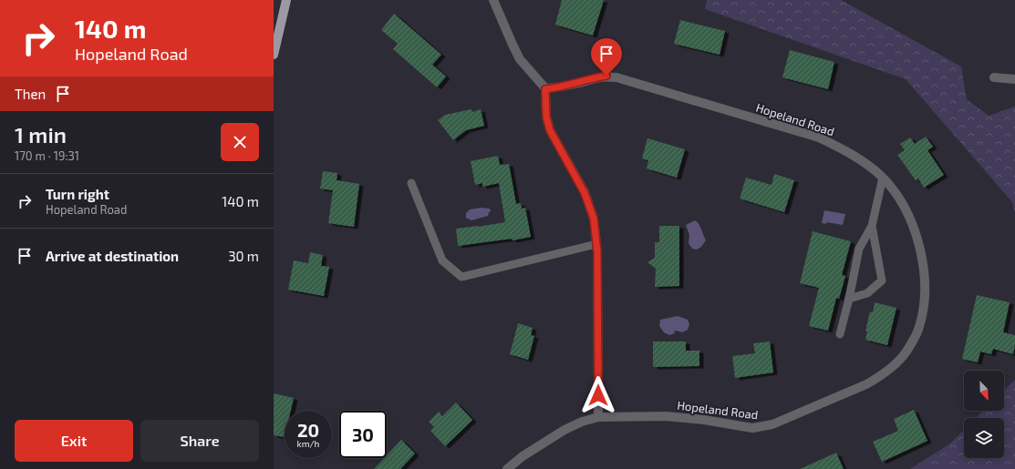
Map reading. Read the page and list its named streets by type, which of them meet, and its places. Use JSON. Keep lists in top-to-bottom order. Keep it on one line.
{"streets":{"street":["Hopeland Road"]},"north":"bottom right","page":{"turn":["140 m","Hopeland Road"],"then":"Then","heading":["1 min","170 m · 19:31"],"list":[{"name":"Turn right","note":"Hopeland Road","value":"140 m"},{"name":"Arrive at destination","value":"30 m"}],"speed":"20 km/h","limit":"30","buttons":["Exit","Share"]}}
